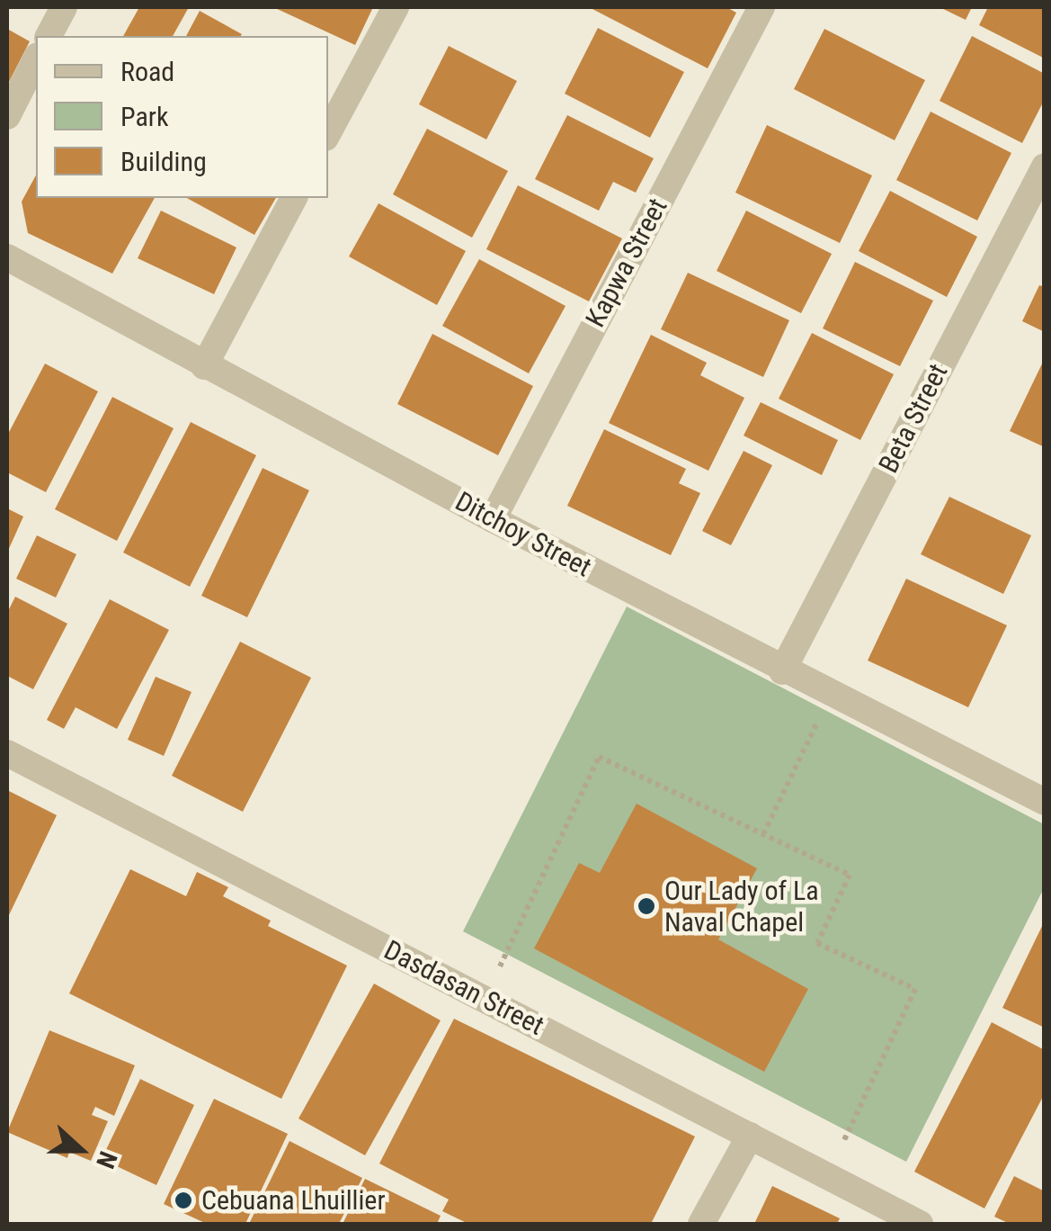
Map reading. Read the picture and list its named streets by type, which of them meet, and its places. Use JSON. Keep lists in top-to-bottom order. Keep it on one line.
{"streets":{"street":["Kapwa Street","Beta Street","Ditchoy Street","Dasdasan Street"]},"crossings":[["Kapwa Street","Ditchoy Street"],["Beta Street","Ditchoy Street"]],"places":["Our Lady of La Naval Chapel","Cebuana Lhuillier"],"legend":["Road","Park","Building"],"north":"right"}
